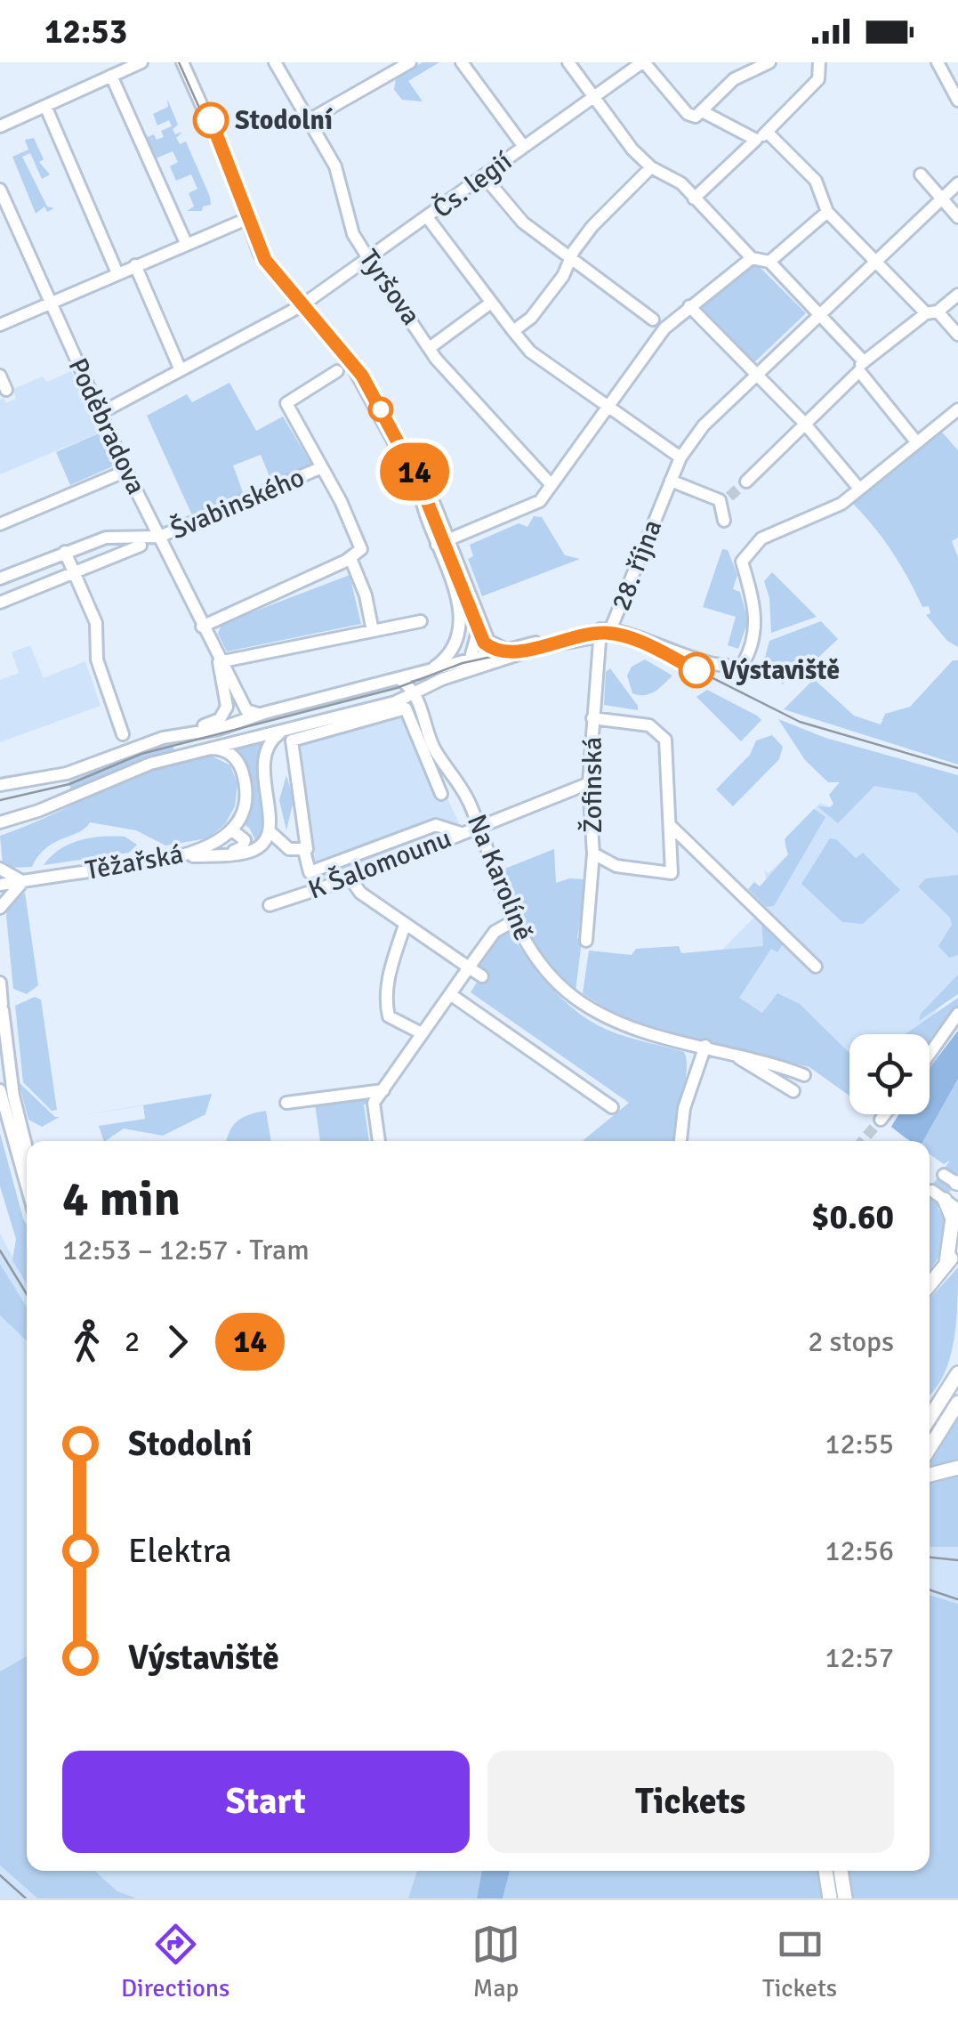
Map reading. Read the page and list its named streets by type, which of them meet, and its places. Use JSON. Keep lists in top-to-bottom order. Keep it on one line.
{"streets":{"street":["Čs. legií","Tyršova","Poděbradova","Švabinského","28. října","Žofinská","Těžařská","K Šalomounu","Na Karolíně"]},"crossings":[["Čs. legií","Tyršova"],["Čs. legií","Poděbradova"],["Poděbradova","Švabinského"],["28. října","Žofinská"],["28. října","Na Karolíně"],["Žofinská","K Šalomounu"],["K Šalomounu","Na Karolíně"]],"places":["Stodolní","Výstaviště"],"lines":["tram line 14"],"page":{"status":"12:53","on_map":"14","heading":["4 min","12:53 – 12:57 · Tram","$0.60"],"legs":["2","14","2 stops"],"list":[{"name":"Stodolní","value":"12:55"},{"name":"Elektra","value":"12:56"},{"name":"Výstaviště","value":"12:57"}],"buttons":["Start","Tickets"],"tabs":["Directions","Map","Tickets"]}}
